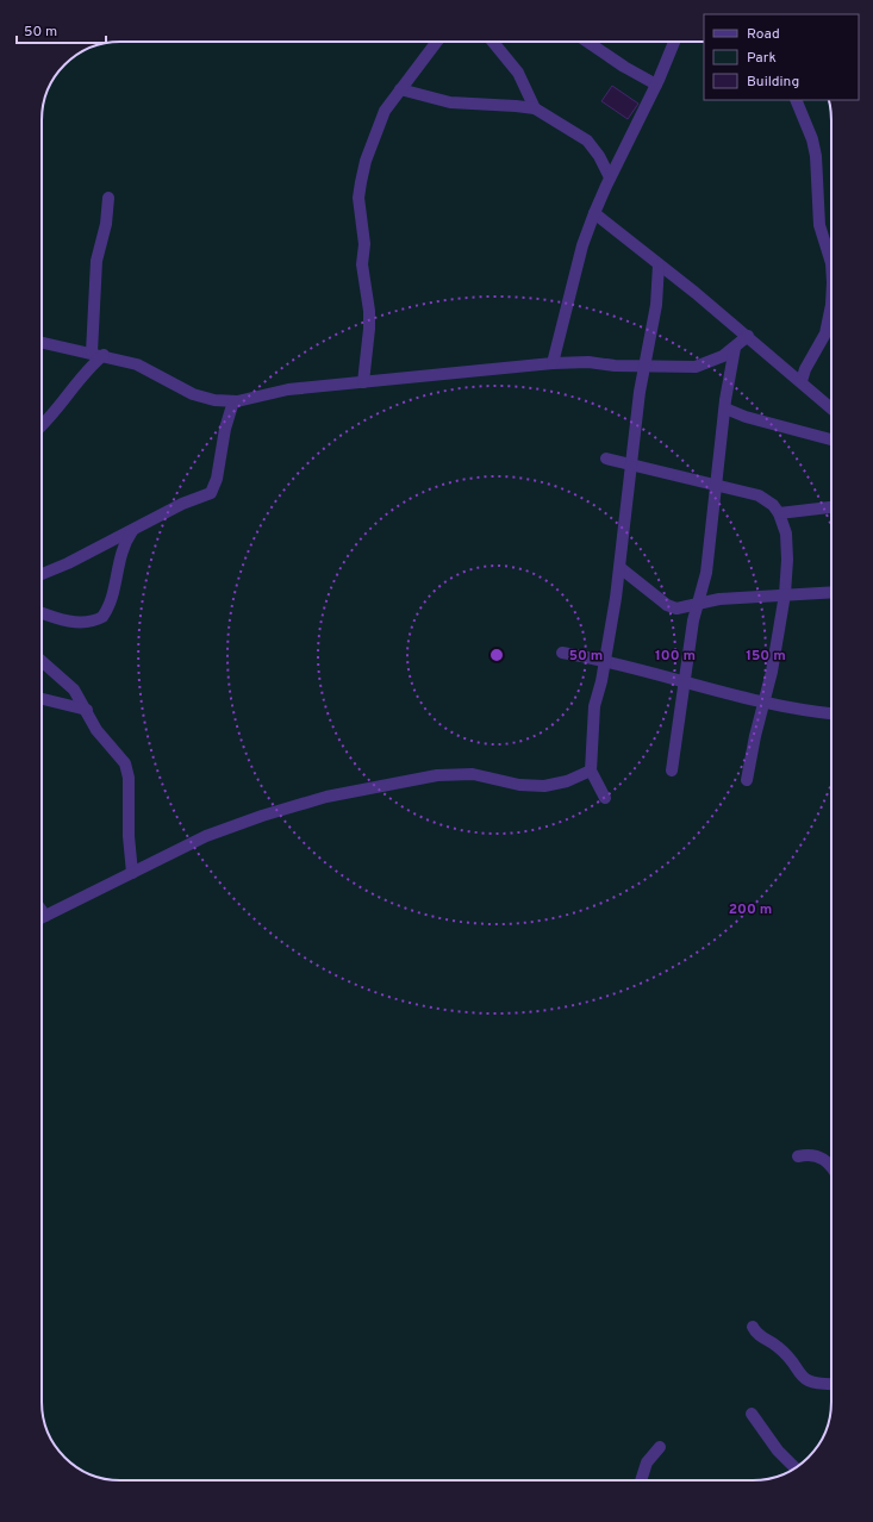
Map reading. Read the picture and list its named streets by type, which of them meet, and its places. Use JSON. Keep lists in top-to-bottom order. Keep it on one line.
{"legend":["Road","Park","Building"],"scale_bar":"50 m","rings":["50 m","100 m","150 m","200 m"]}
